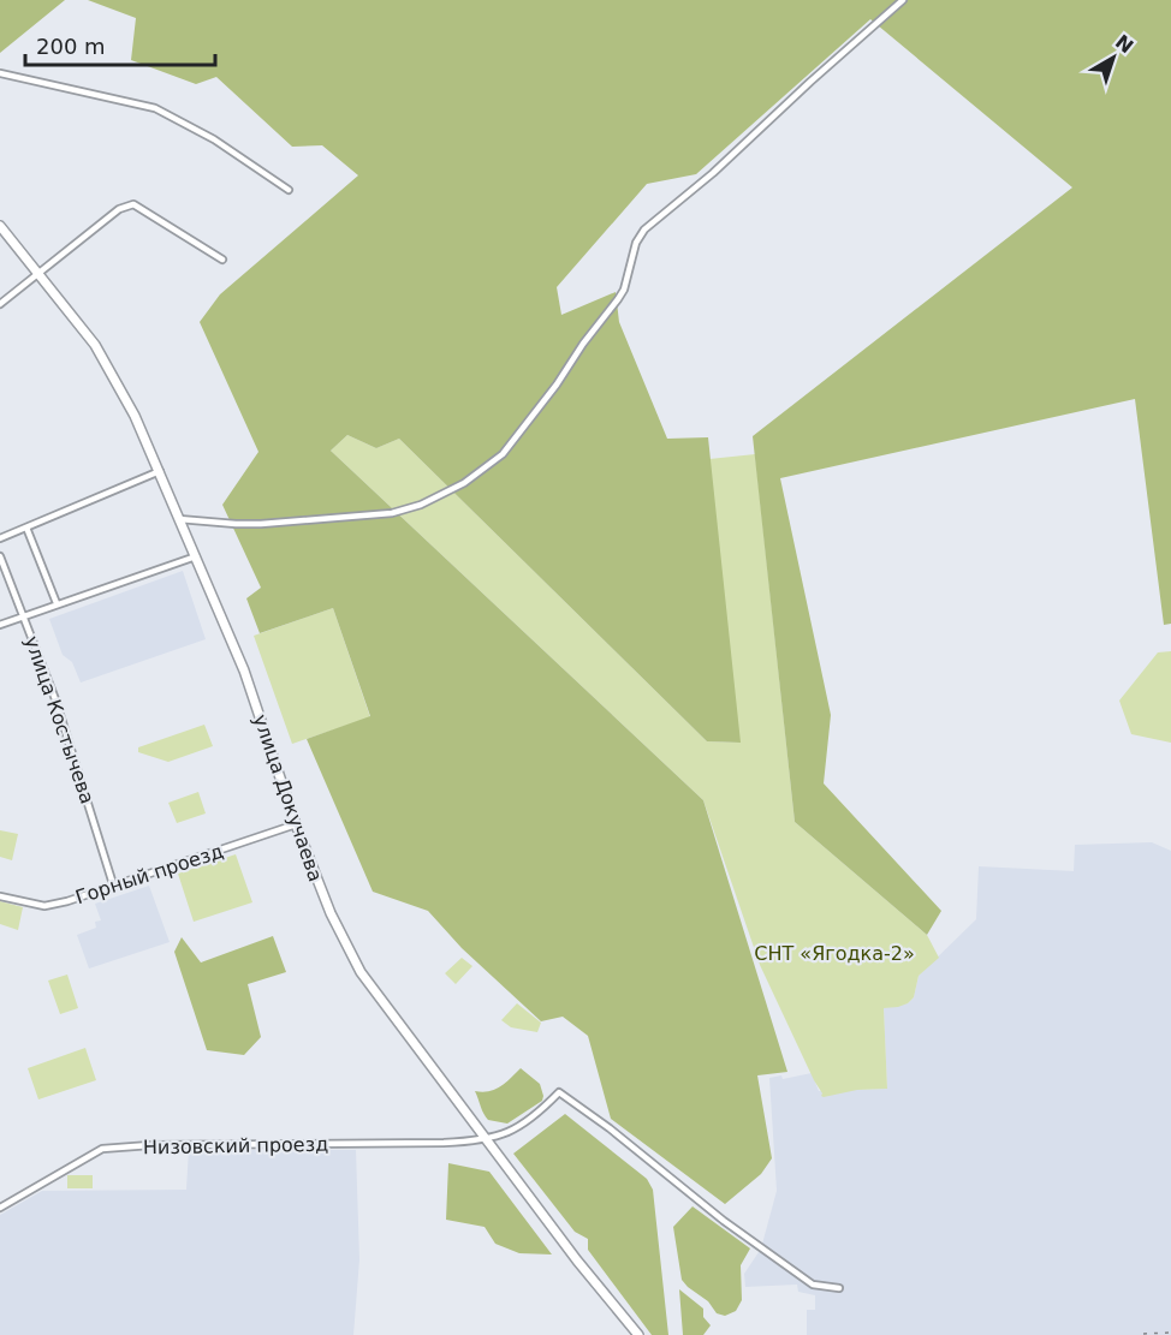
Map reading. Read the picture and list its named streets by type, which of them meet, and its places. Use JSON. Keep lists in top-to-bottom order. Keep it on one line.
{"streets":{"main road":["улица Докучаева"],"street":["улица Костычева","Горный проезд","Низовский проезд"]},"crossings":[["улица Костычева","Горный проезд"],["улица Докучаева","Горный проезд"],["улица Докучаева","Низовский проезд"]],"parks":["СНТ «Ягодка-2»"],"scale_bar":"200 m","north":"top right"}
